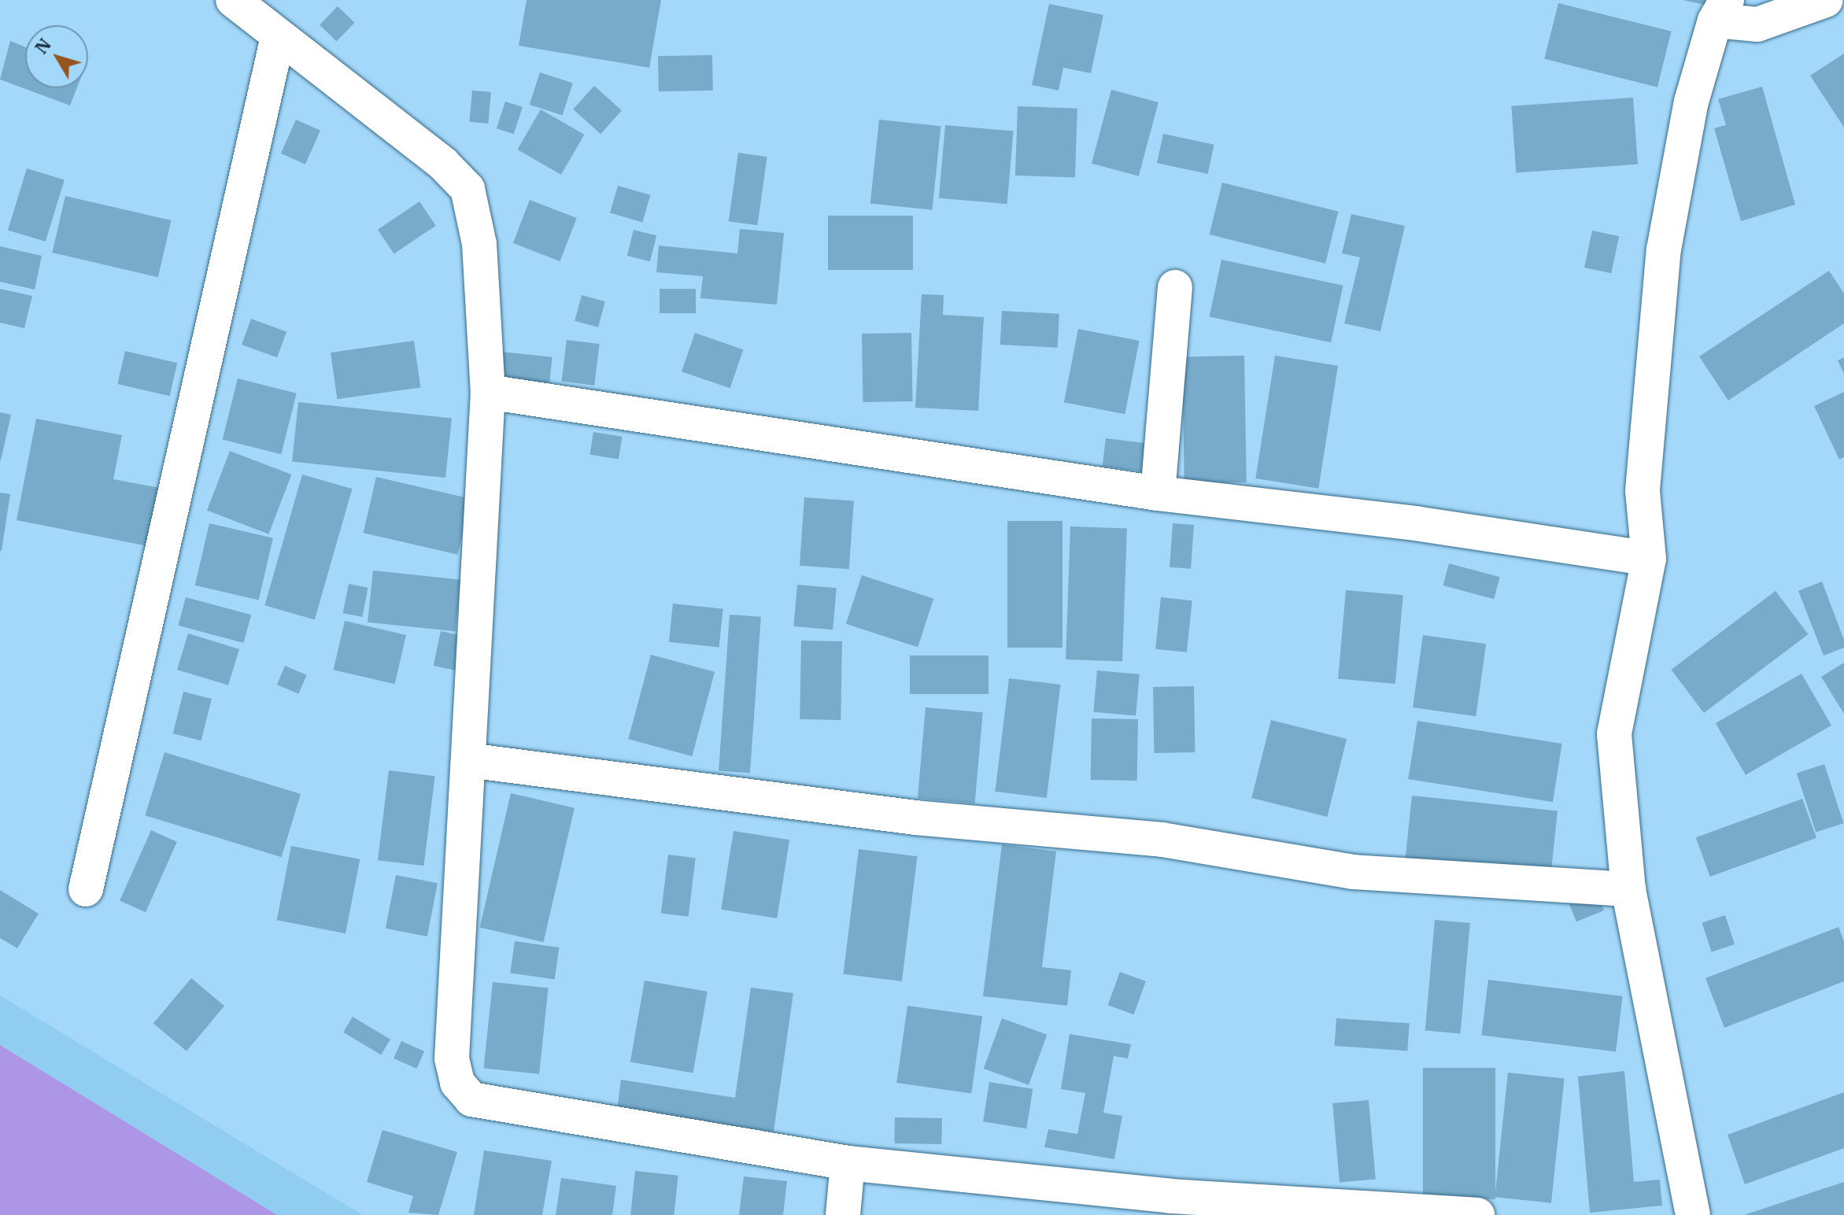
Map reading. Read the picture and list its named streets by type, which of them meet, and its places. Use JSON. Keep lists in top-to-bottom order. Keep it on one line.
{"north":"top left"}
